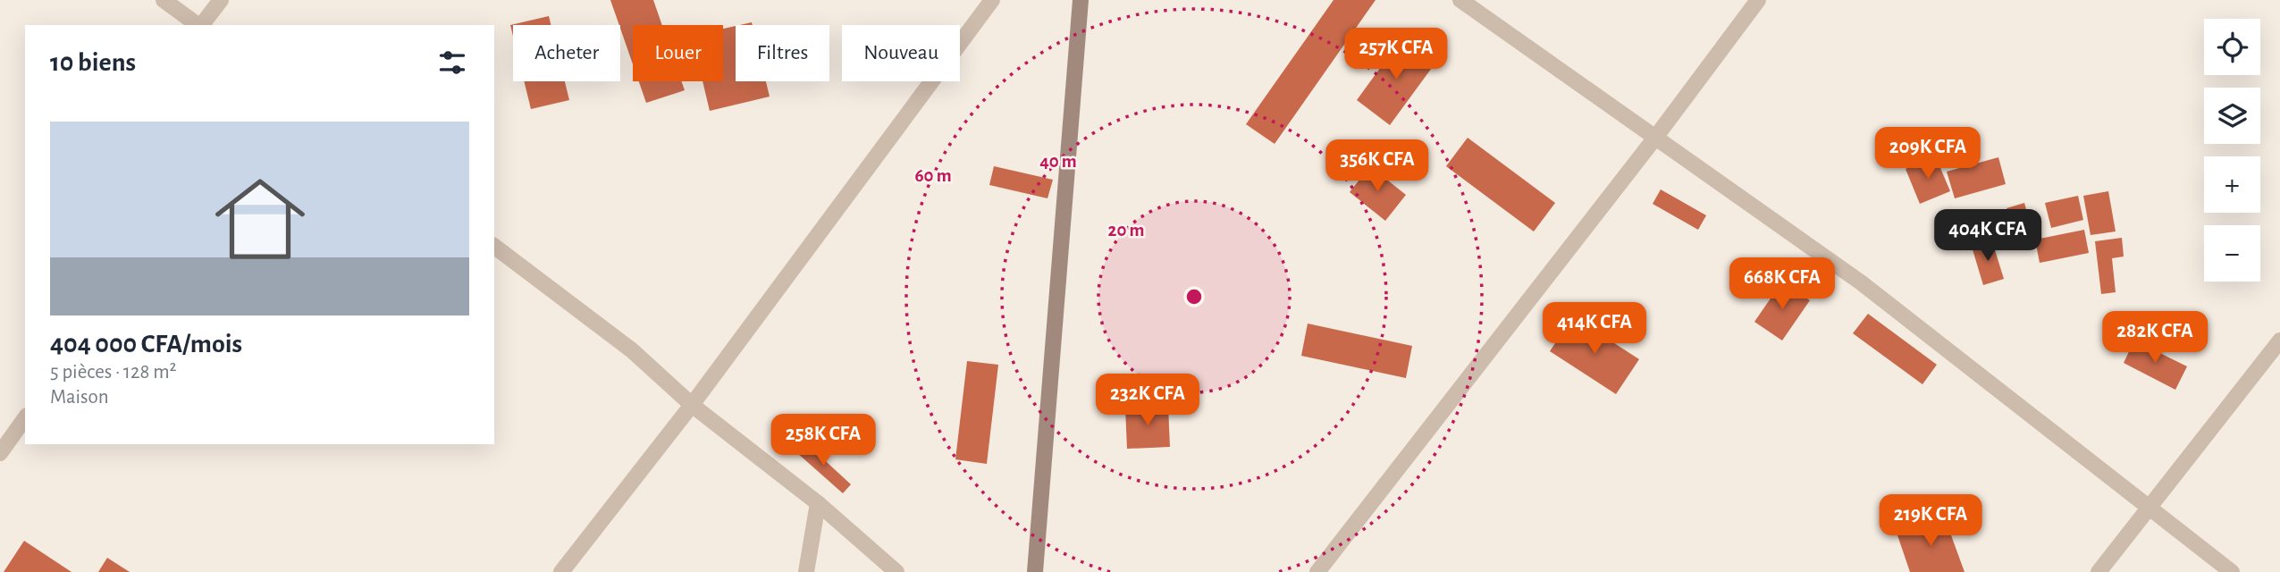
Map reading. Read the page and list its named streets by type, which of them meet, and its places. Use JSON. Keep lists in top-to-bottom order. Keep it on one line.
{"page":{"map_buttons":["+","−"],"chip":["Acheter","Louer","Filtres","Nouveau"],"heading":"10 biens","price":["257K CFA","209K CFA","356K CFA","404K CFA","668K CFA","414K CFA","282K CFA","232K CFA","258K CFA","219K CFA"],"list":[{"name":"404 000 CFA/mois","note":"5 pièces · 128 m² · Maison"}]},"rings":["40 m","60 m","20 m"]}
